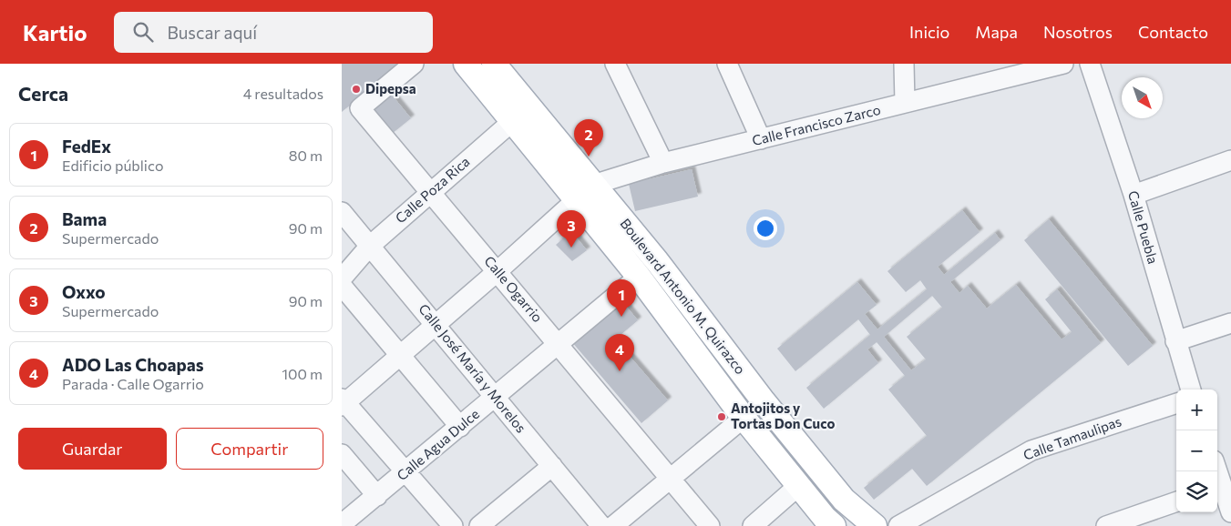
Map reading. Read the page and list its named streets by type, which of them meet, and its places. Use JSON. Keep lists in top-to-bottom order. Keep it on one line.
{"streets":{"main road":["Boulevard Antonio M. Quirazco"],"street":["Calle Francisco Zarco","Calle Poza Rica","Calle Puebla","Calle Ogarrio","Calle José María y Morelos","Calle Tamaulipas","Calle Agua Dulce"]},"crossings":[["Calle Francisco Zarco","Boulevard Antonio M. Quirazco"],["Calle Poza Rica","Calle Ogarrio"],["Calle Poza Rica","Boulevard Antonio M. Quirazco"],["Calle Poza Rica","Calle José María y Morelos"],["Calle Ogarrio","Calle Agua Dulce"],["Boulevard Antonio M. Quirazco","Calle Agua Dulce"],["Calle José María y Morelos","Calle Agua Dulce"]],"places":["Dipepsa","Antojitos y Tortas Don Cuco"],"north":"bottom right","page":{"header":"Kartio","search":"Buscar aquí","nav":["Inicio","Mapa","Nosotros","Contacto"],"heading":["Cerca","4 resultados"],"pins":["2","3","1","4"],"list":[{"mark":"1","name":"FedEx","note":"Edificio público","value":"80 m"},{"mark":"2","name":"Bama","note":"Supermercado","value":"90 m"},{"mark":"3","name":"Oxxo","note":"Supermercado","value":"90 m"},{"mark":"4","name":"ADO Las Choapas","note":"Parada · Calle Ogarrio","value":"100 m"}],"map_buttons":["+","−"],"buttons":["Guardar","Compartir"]}}
